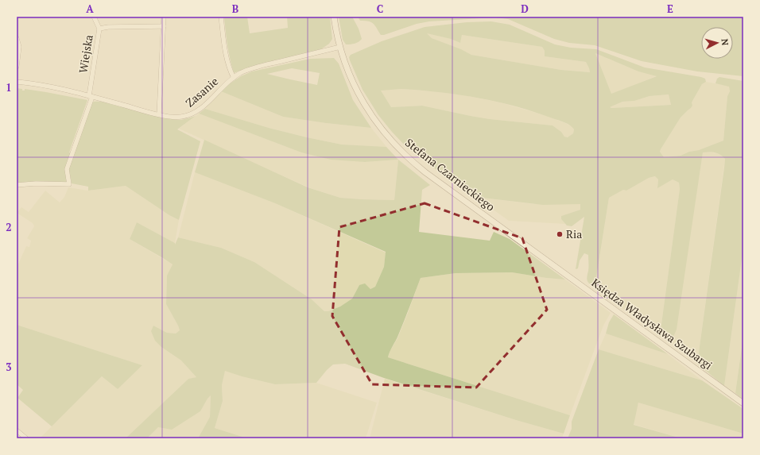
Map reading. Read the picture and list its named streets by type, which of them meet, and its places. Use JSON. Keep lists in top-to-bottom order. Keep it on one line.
{"streets":{"street":["Wiejska","Zasanie","Stefana Czarnieckiego","Księdza Władysława Szubargi"]},"crossings":[["Wiejska","Zasanie"],["Zasanie","Stefana Czarnieckiego"],["Stefana Czarnieckiego","Księdza Władysława Szubargi"]],"places":["Ria"],"north":"right","grid":{"columns":["A","B","C","D","E"],"rows":["1","2","3"]}}
